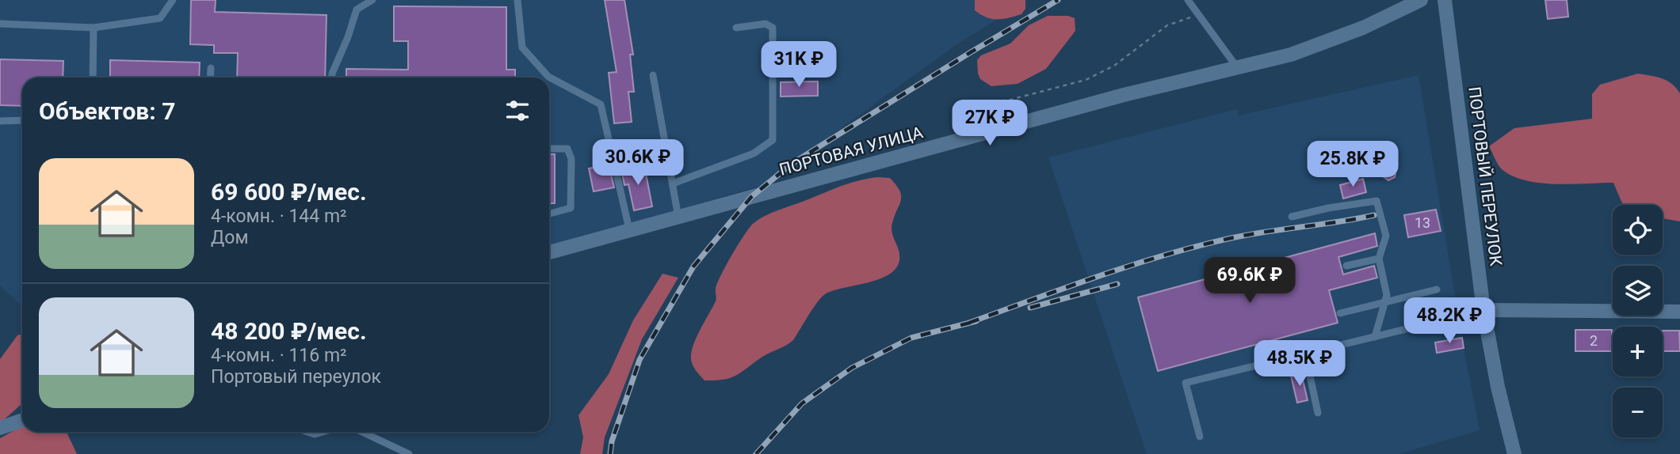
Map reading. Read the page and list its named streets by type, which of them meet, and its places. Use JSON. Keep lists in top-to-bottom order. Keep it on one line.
{"streets":{"street":["ПОРТОВАЯ УЛИЦА","ПОРТОВЫЙ ПЕРЕУЛОК"]},"house_numbers":["13","2"],"page":{"price":["31K ₽","27K ₽","30.6K ₽","25.8K ₽","69.6K ₽","48.2K ₽","48.5K ₽"],"heading":"Объектов: 7","list":[{"name":"69 600 ₽/мес.","note":"4-комн. · 144 m² · Дом"},{"name":"48 200 ₽/мес.","note":"4-комн. · 116 m² · Портовый переулок"}],"map_buttons":["+","−"]}}
